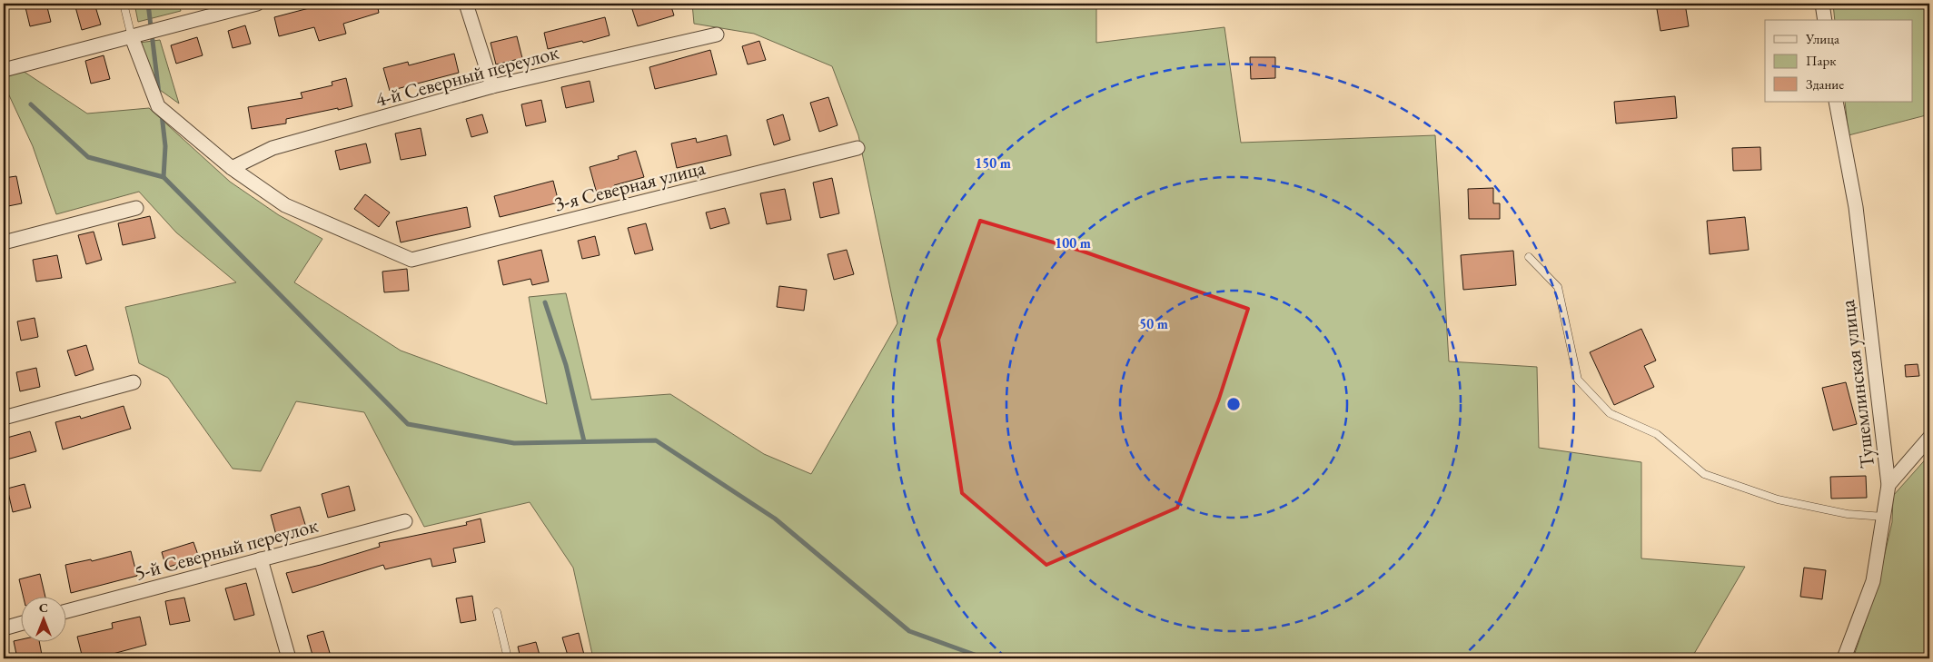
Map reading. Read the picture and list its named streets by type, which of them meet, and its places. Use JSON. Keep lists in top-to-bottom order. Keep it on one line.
{"streets":{"street":["4-й Северный переулок","3-я Северная улица","Тушемлинская улица","5-й Северный переулок"]},"crossings":[["4-й Северный переулок","3-я Северная улица"]],"legend":["Улица","Парк","Здание"],"north":"top","rings":["150 m","100 m","50 m"]}
